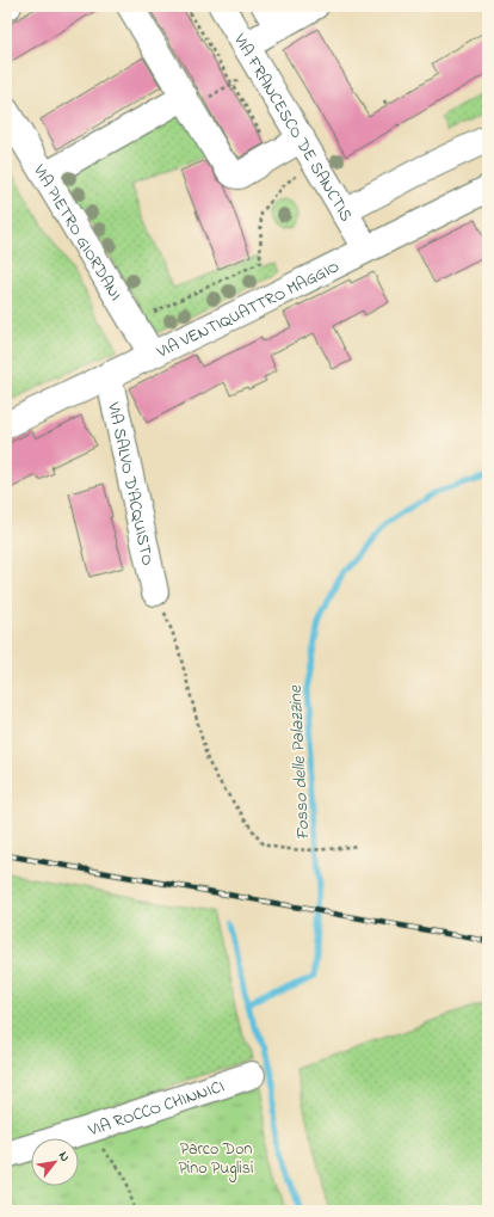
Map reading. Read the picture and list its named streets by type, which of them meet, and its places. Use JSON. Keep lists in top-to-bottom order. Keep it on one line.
{"streets":{"street":["VIA FRANCESCO DE SANCTIS","VIA PIETRO GIORDANI","VIA VENTIQUATTRO MAGGIO","VIA SALVO D'ACQUISTO","VIA ROCCO CHINNICI"]},"crossings":[["VIA FRANCESCO DE SANCTIS","VIA VENTIQUATTRO MAGGIO"],["VIA PIETRO GIORDANI","VIA VENTIQUATTRO MAGGIO"],["VIA VENTIQUATTRO MAGGIO","VIA SALVO D'ACQUISTO"]],"water":["Fosso delle Palazzine"],"parks":["Parco Don Pino Puglisi"],"north":"top right"}
